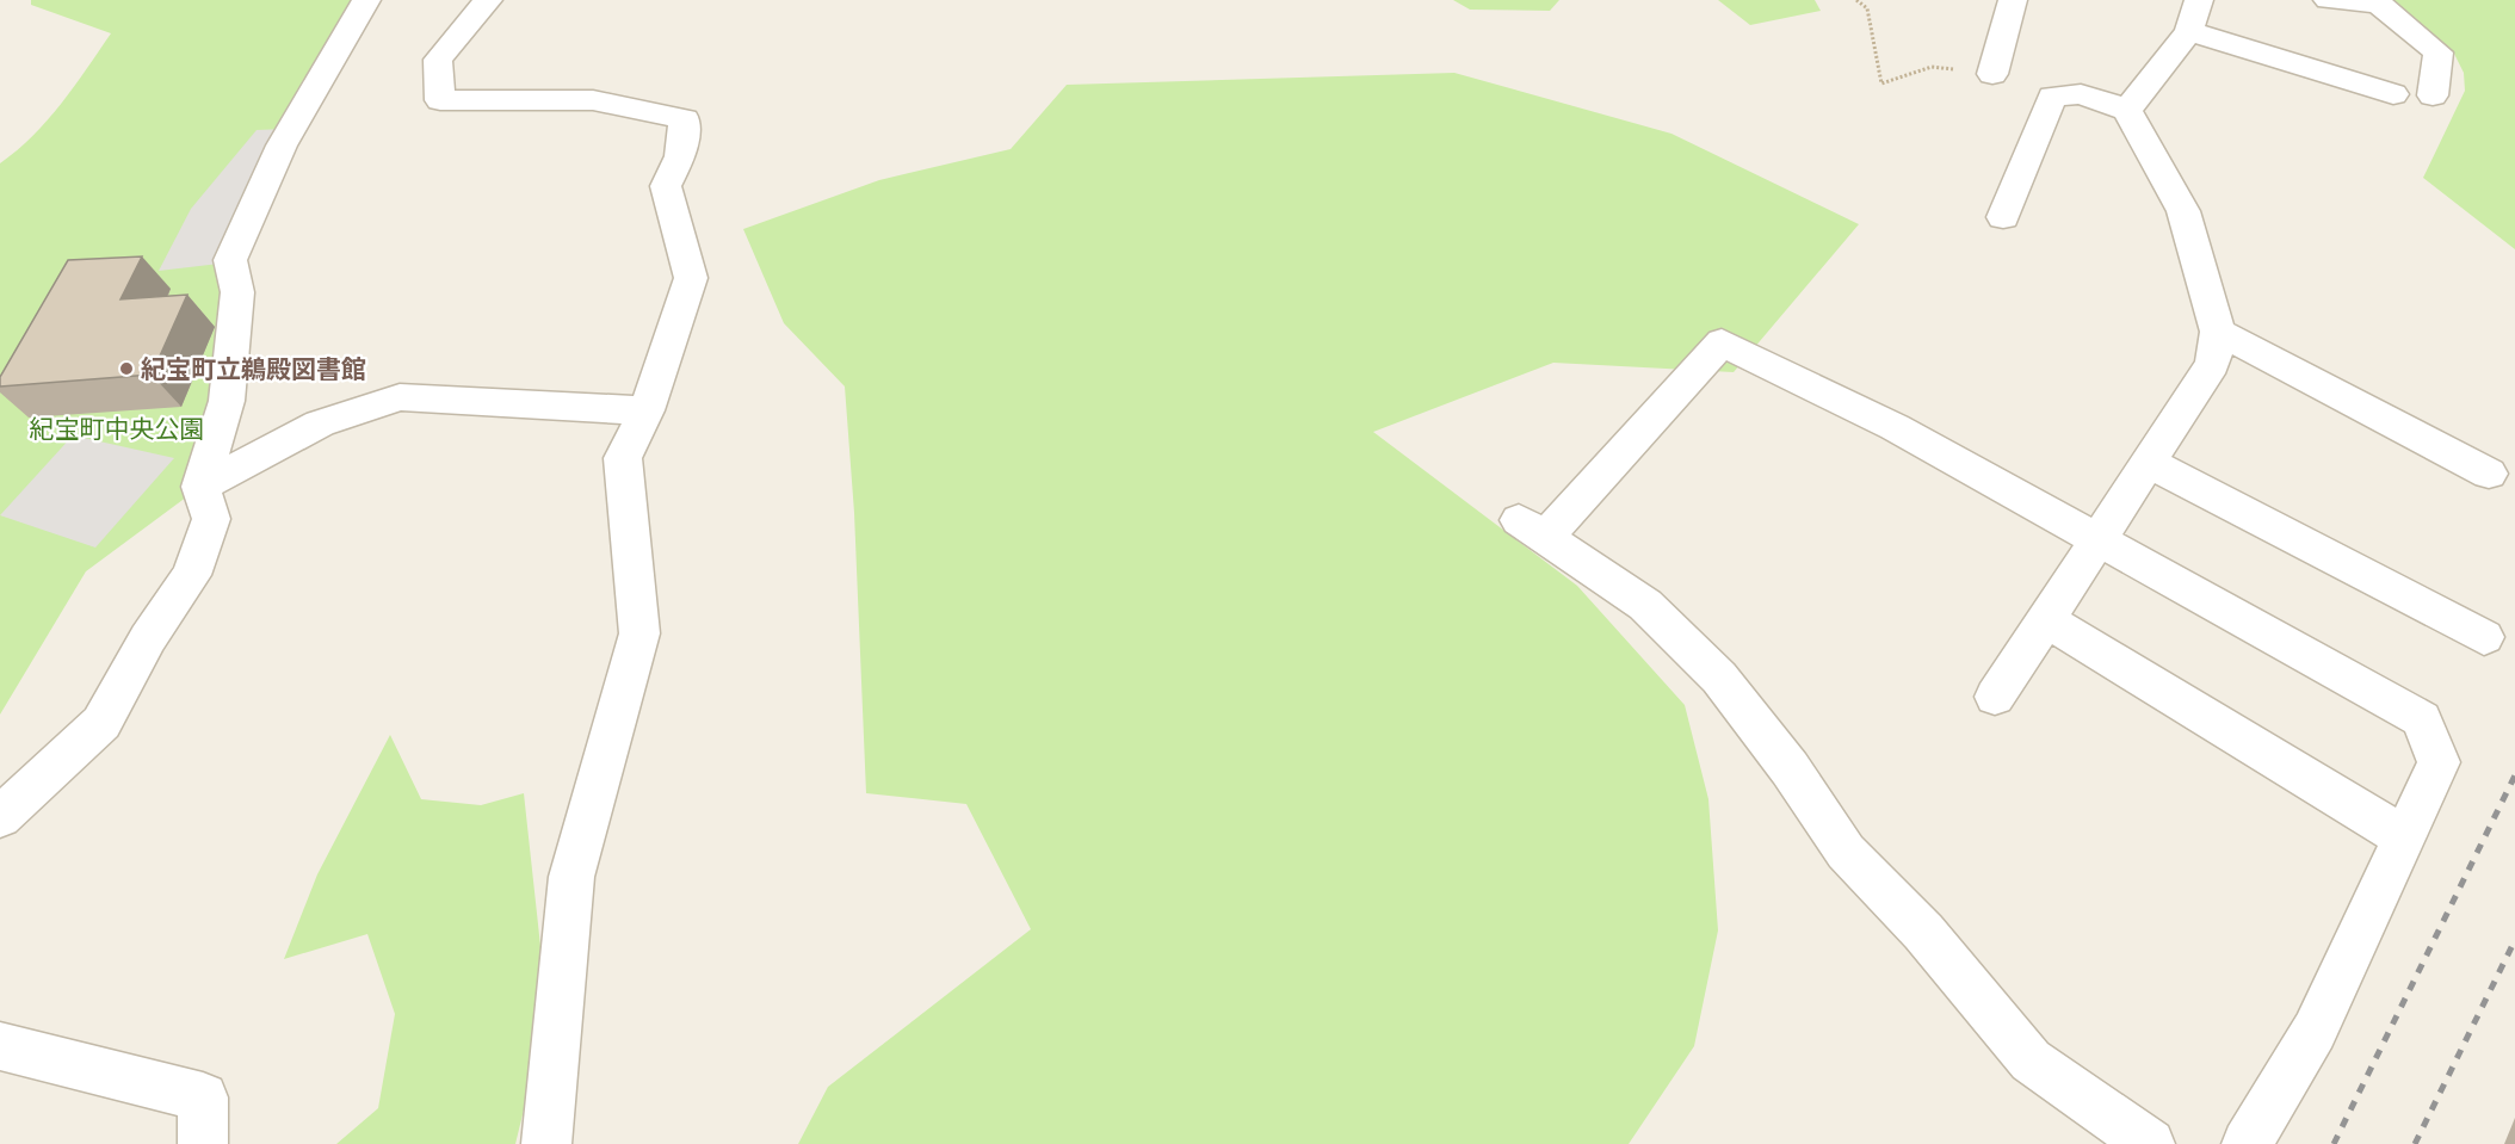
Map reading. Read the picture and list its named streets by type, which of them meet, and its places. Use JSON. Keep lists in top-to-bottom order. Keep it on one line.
{"parks":["紀宝町中央公園"],"places":["紀宝町立鵜殿図書館"]}
